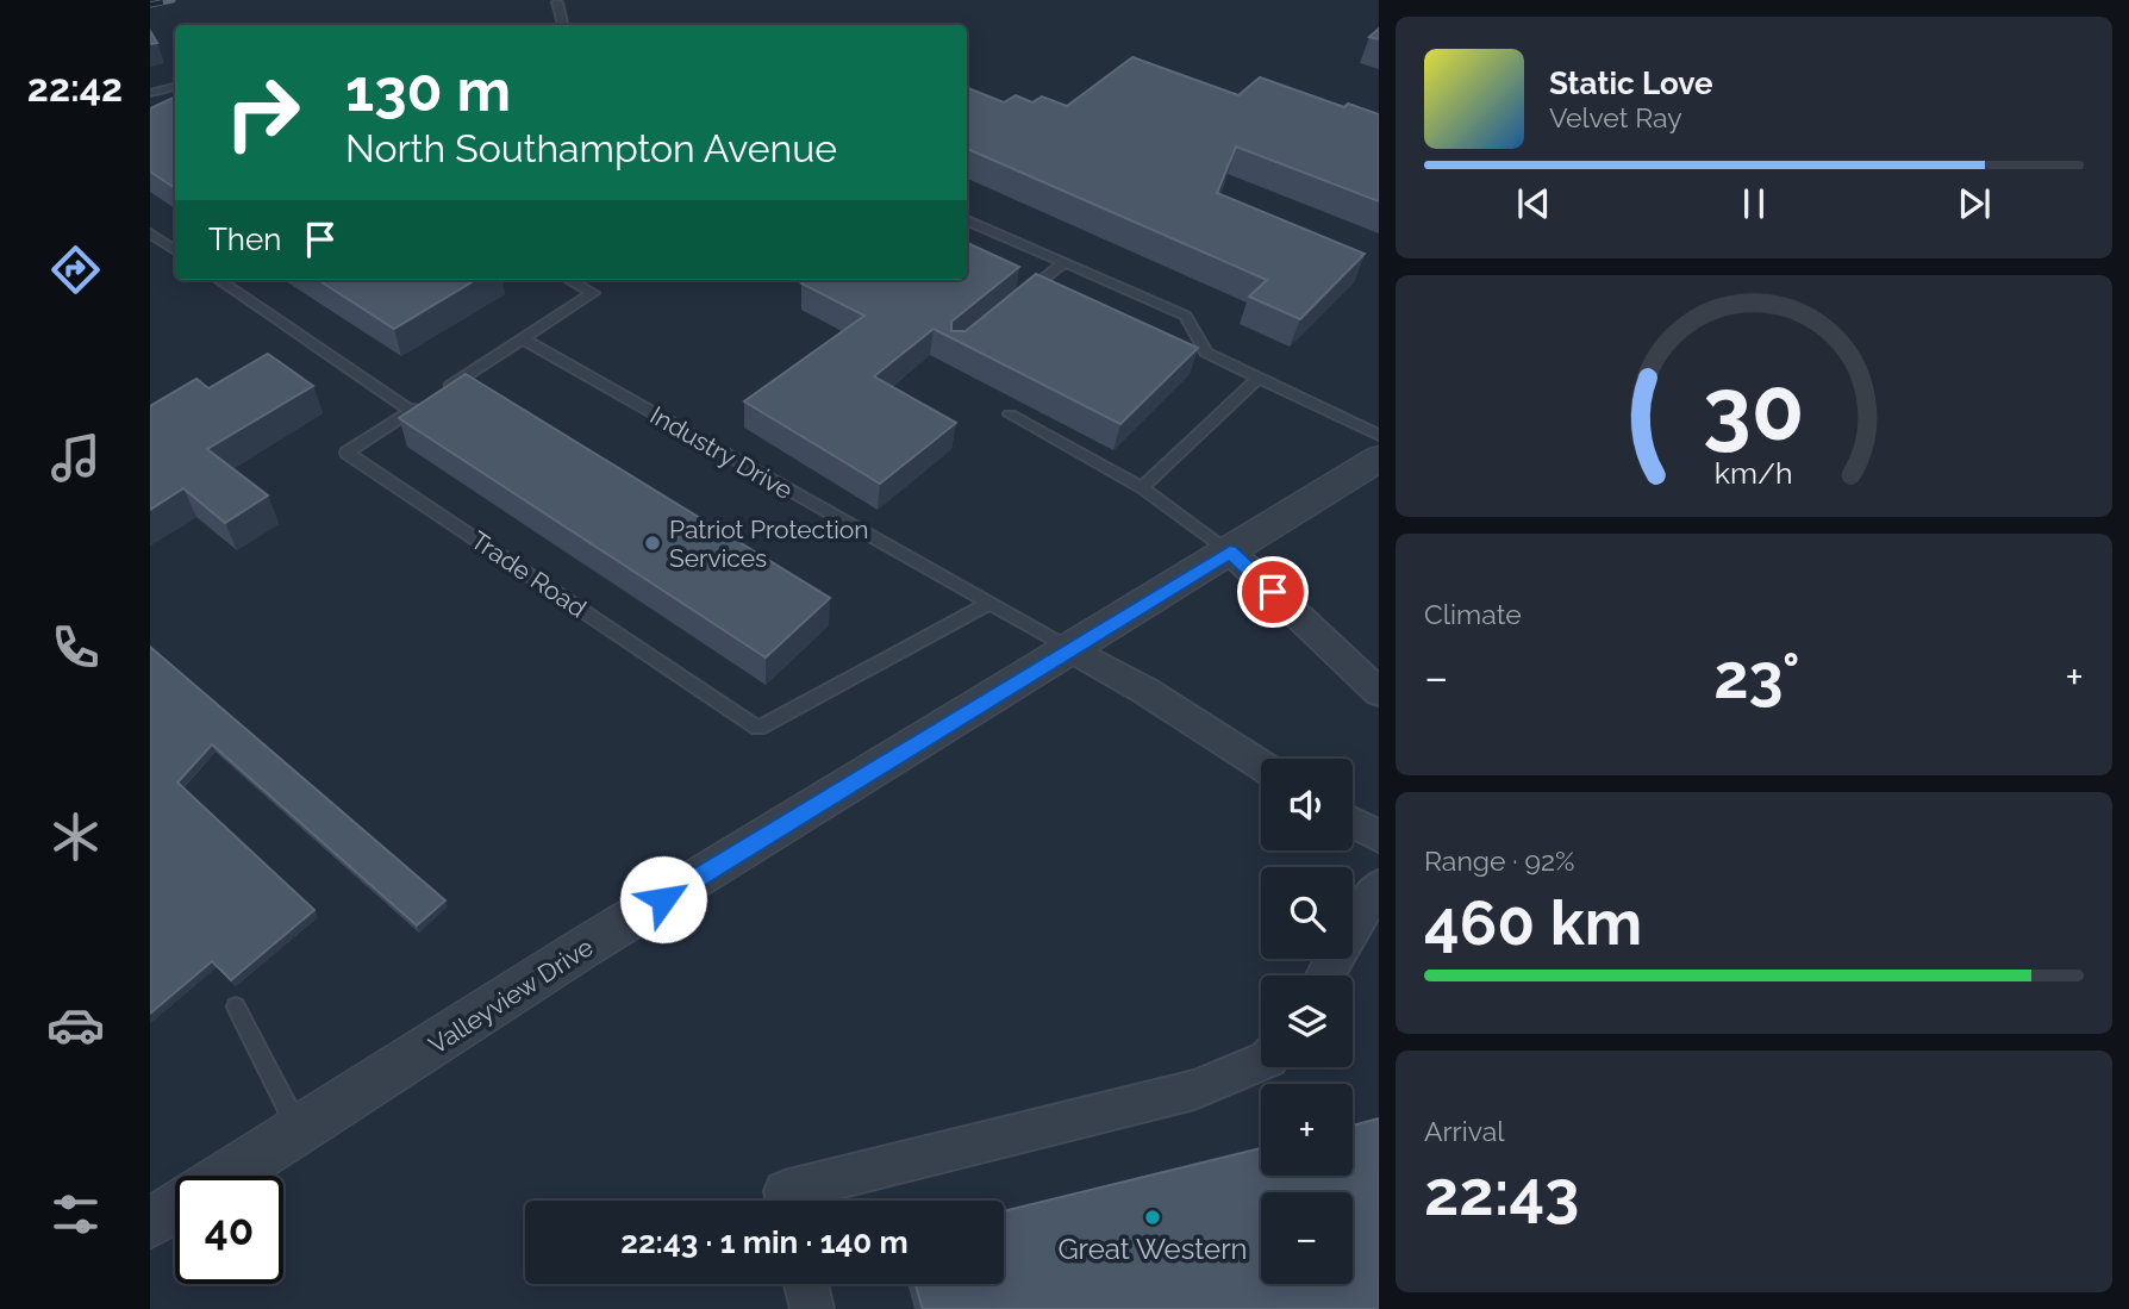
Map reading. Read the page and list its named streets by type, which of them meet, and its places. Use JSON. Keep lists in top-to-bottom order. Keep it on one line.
{"streets":{"street":["Valleyview Drive"],"lane":["Industry Drive","Trade Road"]},"crossings":[["Industry Drive","Trade Road"],["Industry Drive","Valleyview Drive"]],"places":["Patriot Protection Services","Great Western"],"page":{"tabs":"22:42","turn":["130 m","North Southampton Avenue"],"song":["Static Love","Velvet Ray"],"then":"Then","tile":["Climate",["Range · 92%","460 km"],["Arrival","22:43"]],"heat":["−","23°","+"],"map_buttons":["+","−"],"limit":"40","trip":"22:43 · 1 min · 140 m","gauge":["30","km/h"]}}
